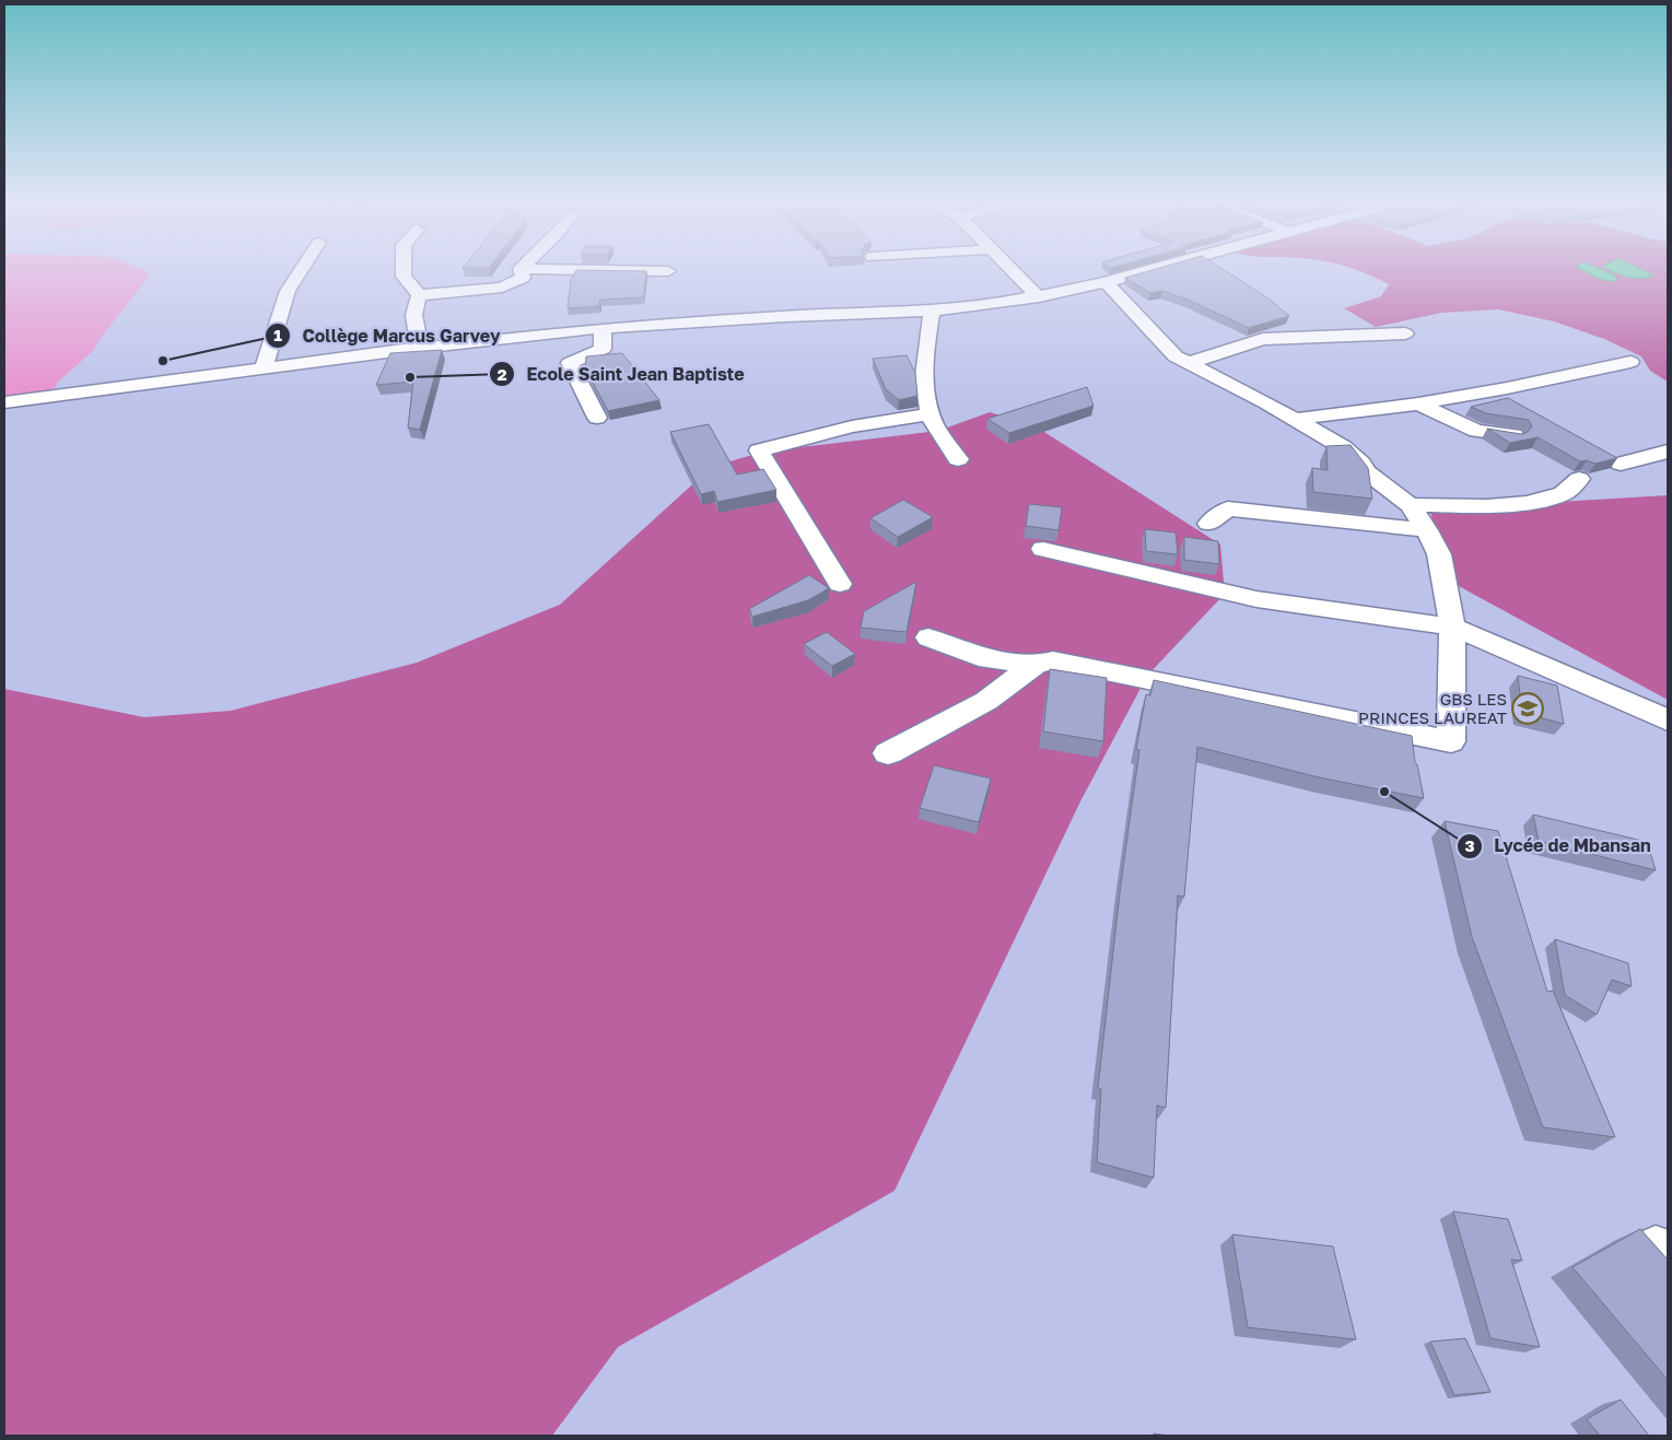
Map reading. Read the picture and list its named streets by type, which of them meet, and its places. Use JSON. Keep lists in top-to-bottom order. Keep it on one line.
{"places":{"other":["Collège Marcus Garvey","Ecole Saint Jean Baptiste","Lycée de Mbansan"],"school or university":["GBS LES PRINCES LAUREAT"]}}
